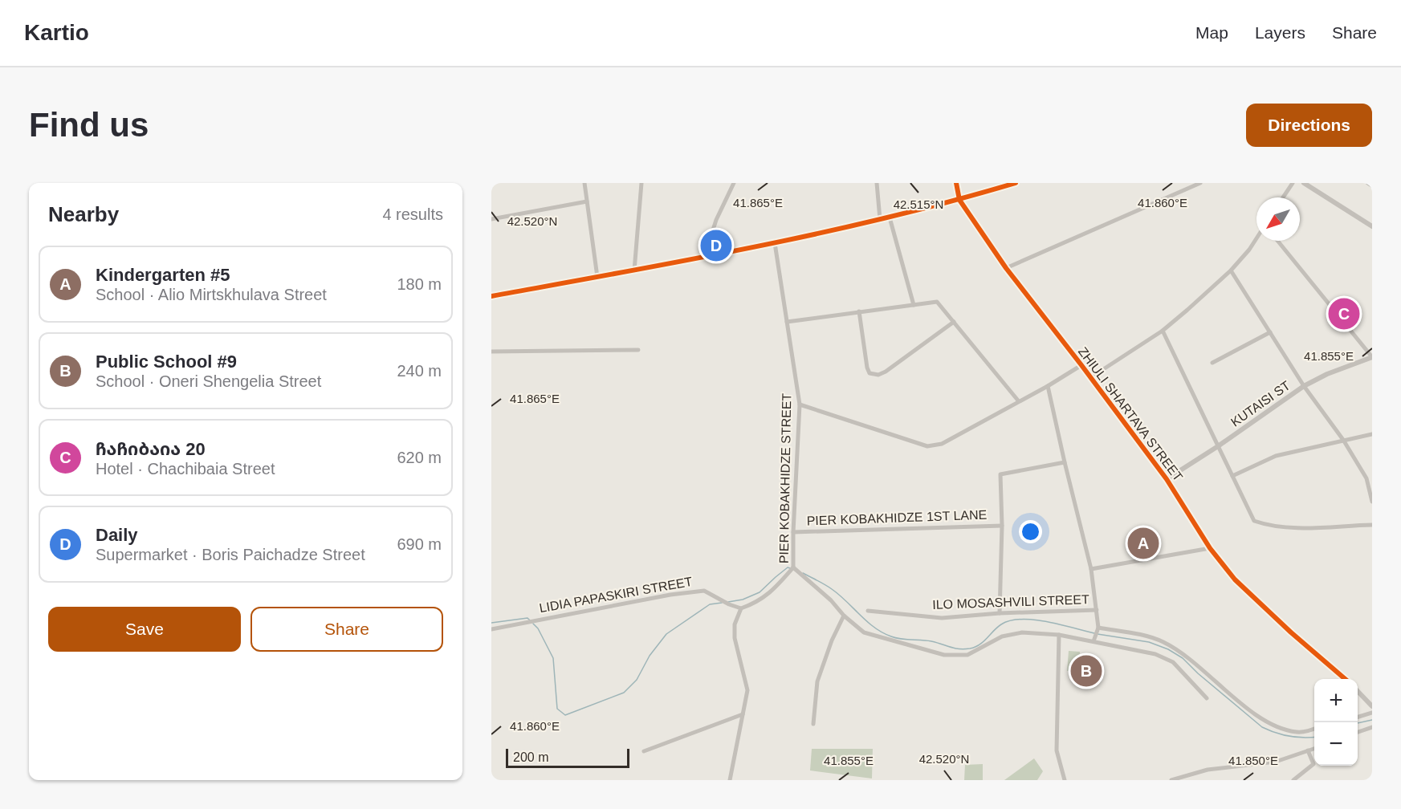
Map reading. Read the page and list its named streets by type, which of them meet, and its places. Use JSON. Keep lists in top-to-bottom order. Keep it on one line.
{"streets":{"street":["KUTAISI ST","ZHIULI SHARTAVA STREET","PIER KOBAKHIDZE STREET","PIER KOBAKHIDZE 1ST LANE","LIDIA PAPASKIRI STREET","ILO MOSASHVILI STREET"]},"crossings":[["KUTAISI ST","ZHIULI SHARTAVA STREET"],["PIER KOBAKHIDZE STREET","PIER KOBAKHIDZE 1ST LANE"]],"scale_bar":"200 m","north":"bottom left","page":{"header":"Kartio","nav":["Map","Layers","Share"],"buttons":["Directions",["Save","Share"]],"title":"Find us","heading":["Nearby","4 results"],"pins":["D","C","A","B"],"list":[{"mark":"A","name":"Kindergarten #5","note":"School · Alio Mirtskhulava Street","value":"180 m"},{"mark":"B","name":"Public School #9","note":"School · Oneri Shengelia Street","value":"240 m"},{"mark":"C","name":"ჩაჩიბაია 20","note":"Hotel · Chachibaia Street","value":"620 m"},{"mark":"D","name":"Daily","note":"Supermarket · Boris Paichadze Street","value":"690 m"}],"map_buttons":["+","−"],"scale":"200 m"},"coordinates":["41.865°E","41.860°E","42.515°N","42.520°N","41.855°E","41.850°E"]}
